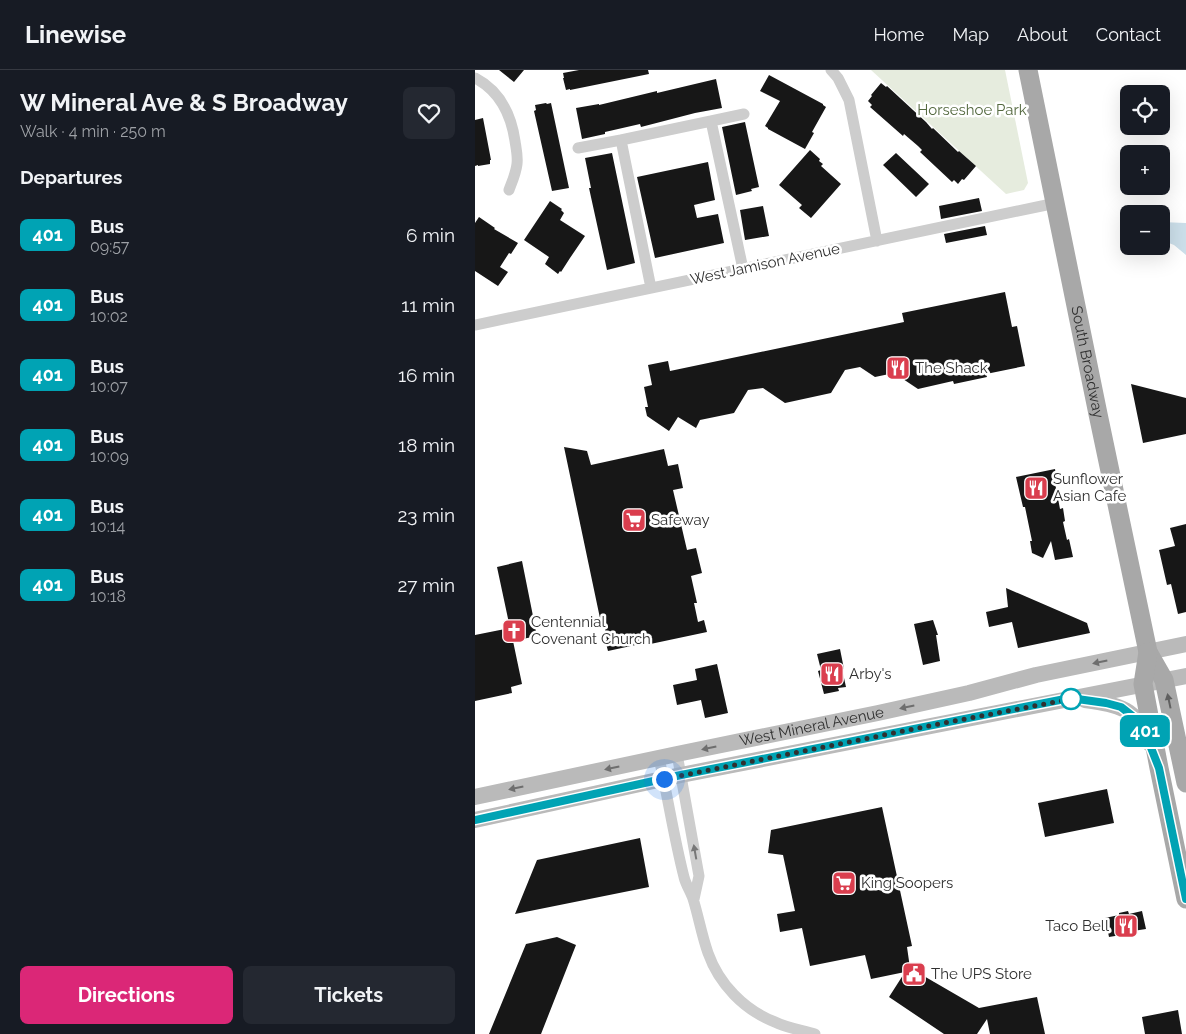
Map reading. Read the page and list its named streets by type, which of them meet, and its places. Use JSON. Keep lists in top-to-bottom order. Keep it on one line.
{"streets":{"main road":["South Broadway","West Mineral Avenue"],"street":["West Jamison Avenue"]},"crossings":[["West Jamison Avenue","South Broadway"],["South Broadway","West Mineral Avenue"]],"parks":["Horseshoe Park"],"places":{"restaurant":["The Shack","Sunflower Asian Cafe","Arby's","Taco Bell"],"supermarket":["Safeway","King Soopers"],"church":["Centennial Covenant Church"],"public building":["The UPS Store"]},"lines":["bus line 401"],"page":{"header":"Linewise","nav":["Home","Map","About","Contact"],"heading":[["W Mineral Ave & S Broadway","Walk · 4 min · 250 m"],"Departures"],"on_map":"401","map_buttons":["+","−"],"list":[{"mark":"401","name":"Bus","note":"09:57","value":"6 min"},{"mark":"401","name":"Bus","note":"10:02","value":"11 min"},{"mark":"401","name":"Bus","note":"10:07","value":"16 min"},{"mark":"401","name":"Bus","note":"10:09","value":"18 min"},{"mark":"401","name":"Bus","note":"10:14","value":"23 min"},{"mark":"401","name":"Bus","note":"10:18","value":"27 min"}],"buttons":["Directions","Tickets"]}}
